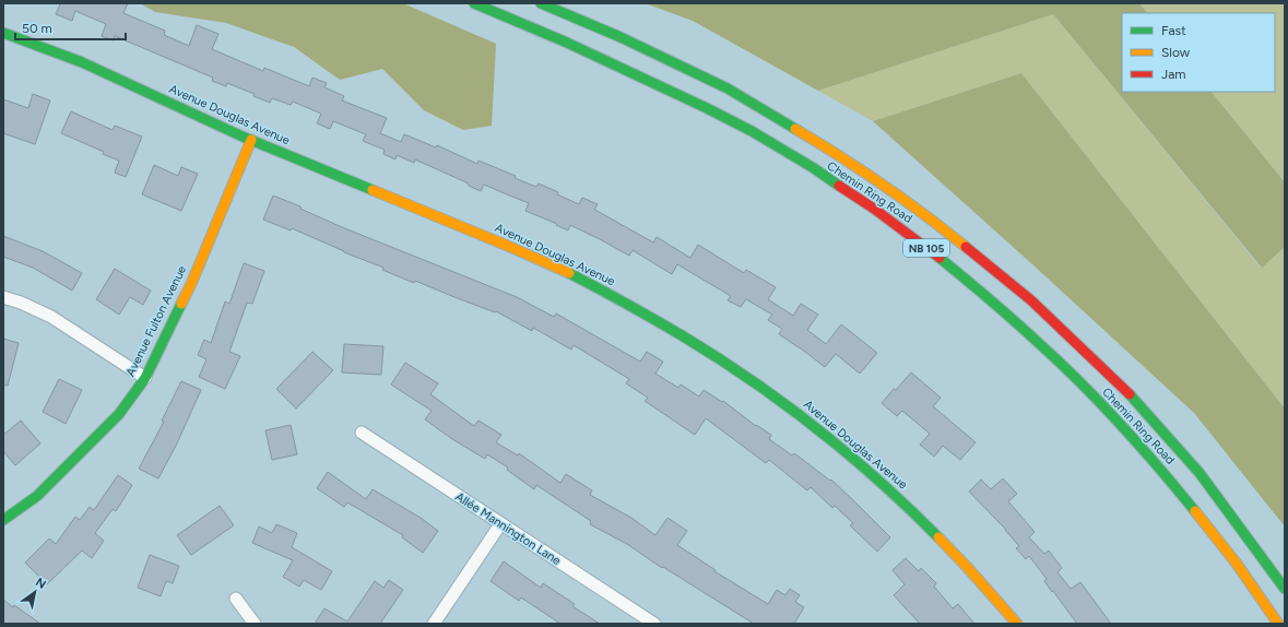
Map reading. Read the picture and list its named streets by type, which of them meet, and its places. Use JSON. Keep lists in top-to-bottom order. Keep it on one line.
{"streets":{"main road":["Avenue Douglas Avenue","Chemin Ring Road","NB 105","Avenue Fulton Avenue"],"street":["Allée Mannington Lane"]},"crossings":[["Avenue Douglas Avenue","Avenue Fulton Avenue"]],"legend":["Fast","Slow","Jam"],"scale_bar":"50 m","north":"top right"}
